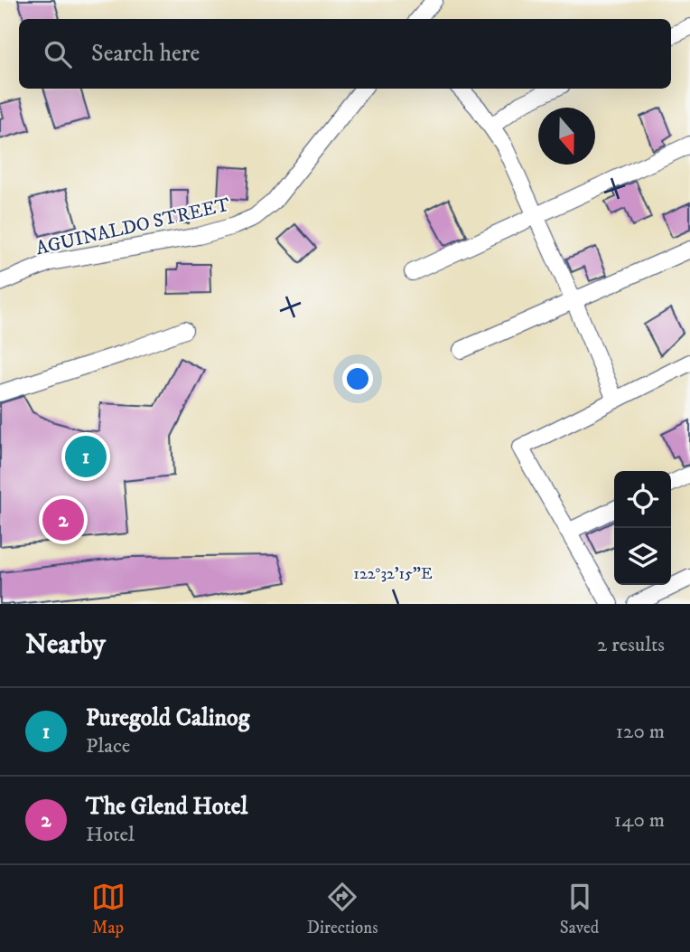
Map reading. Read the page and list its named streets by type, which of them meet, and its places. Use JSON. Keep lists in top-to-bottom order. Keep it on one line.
{"streets":{"street":["AGUINALDO STREET"]},"north":"bottom","page":{"search":"Search here","pins":["1","2"],"heading":["Nearby","2 results"],"list":[{"mark":"1","name":"Puregold Calinog","note":"Place","value":"120 m"},{"mark":"2","name":"The Glend Hotel","note":"Hotel","value":"140 m"}],"nav":["Map","Directions","Saved"]},"coordinates":["122°32'15\"E"]}
